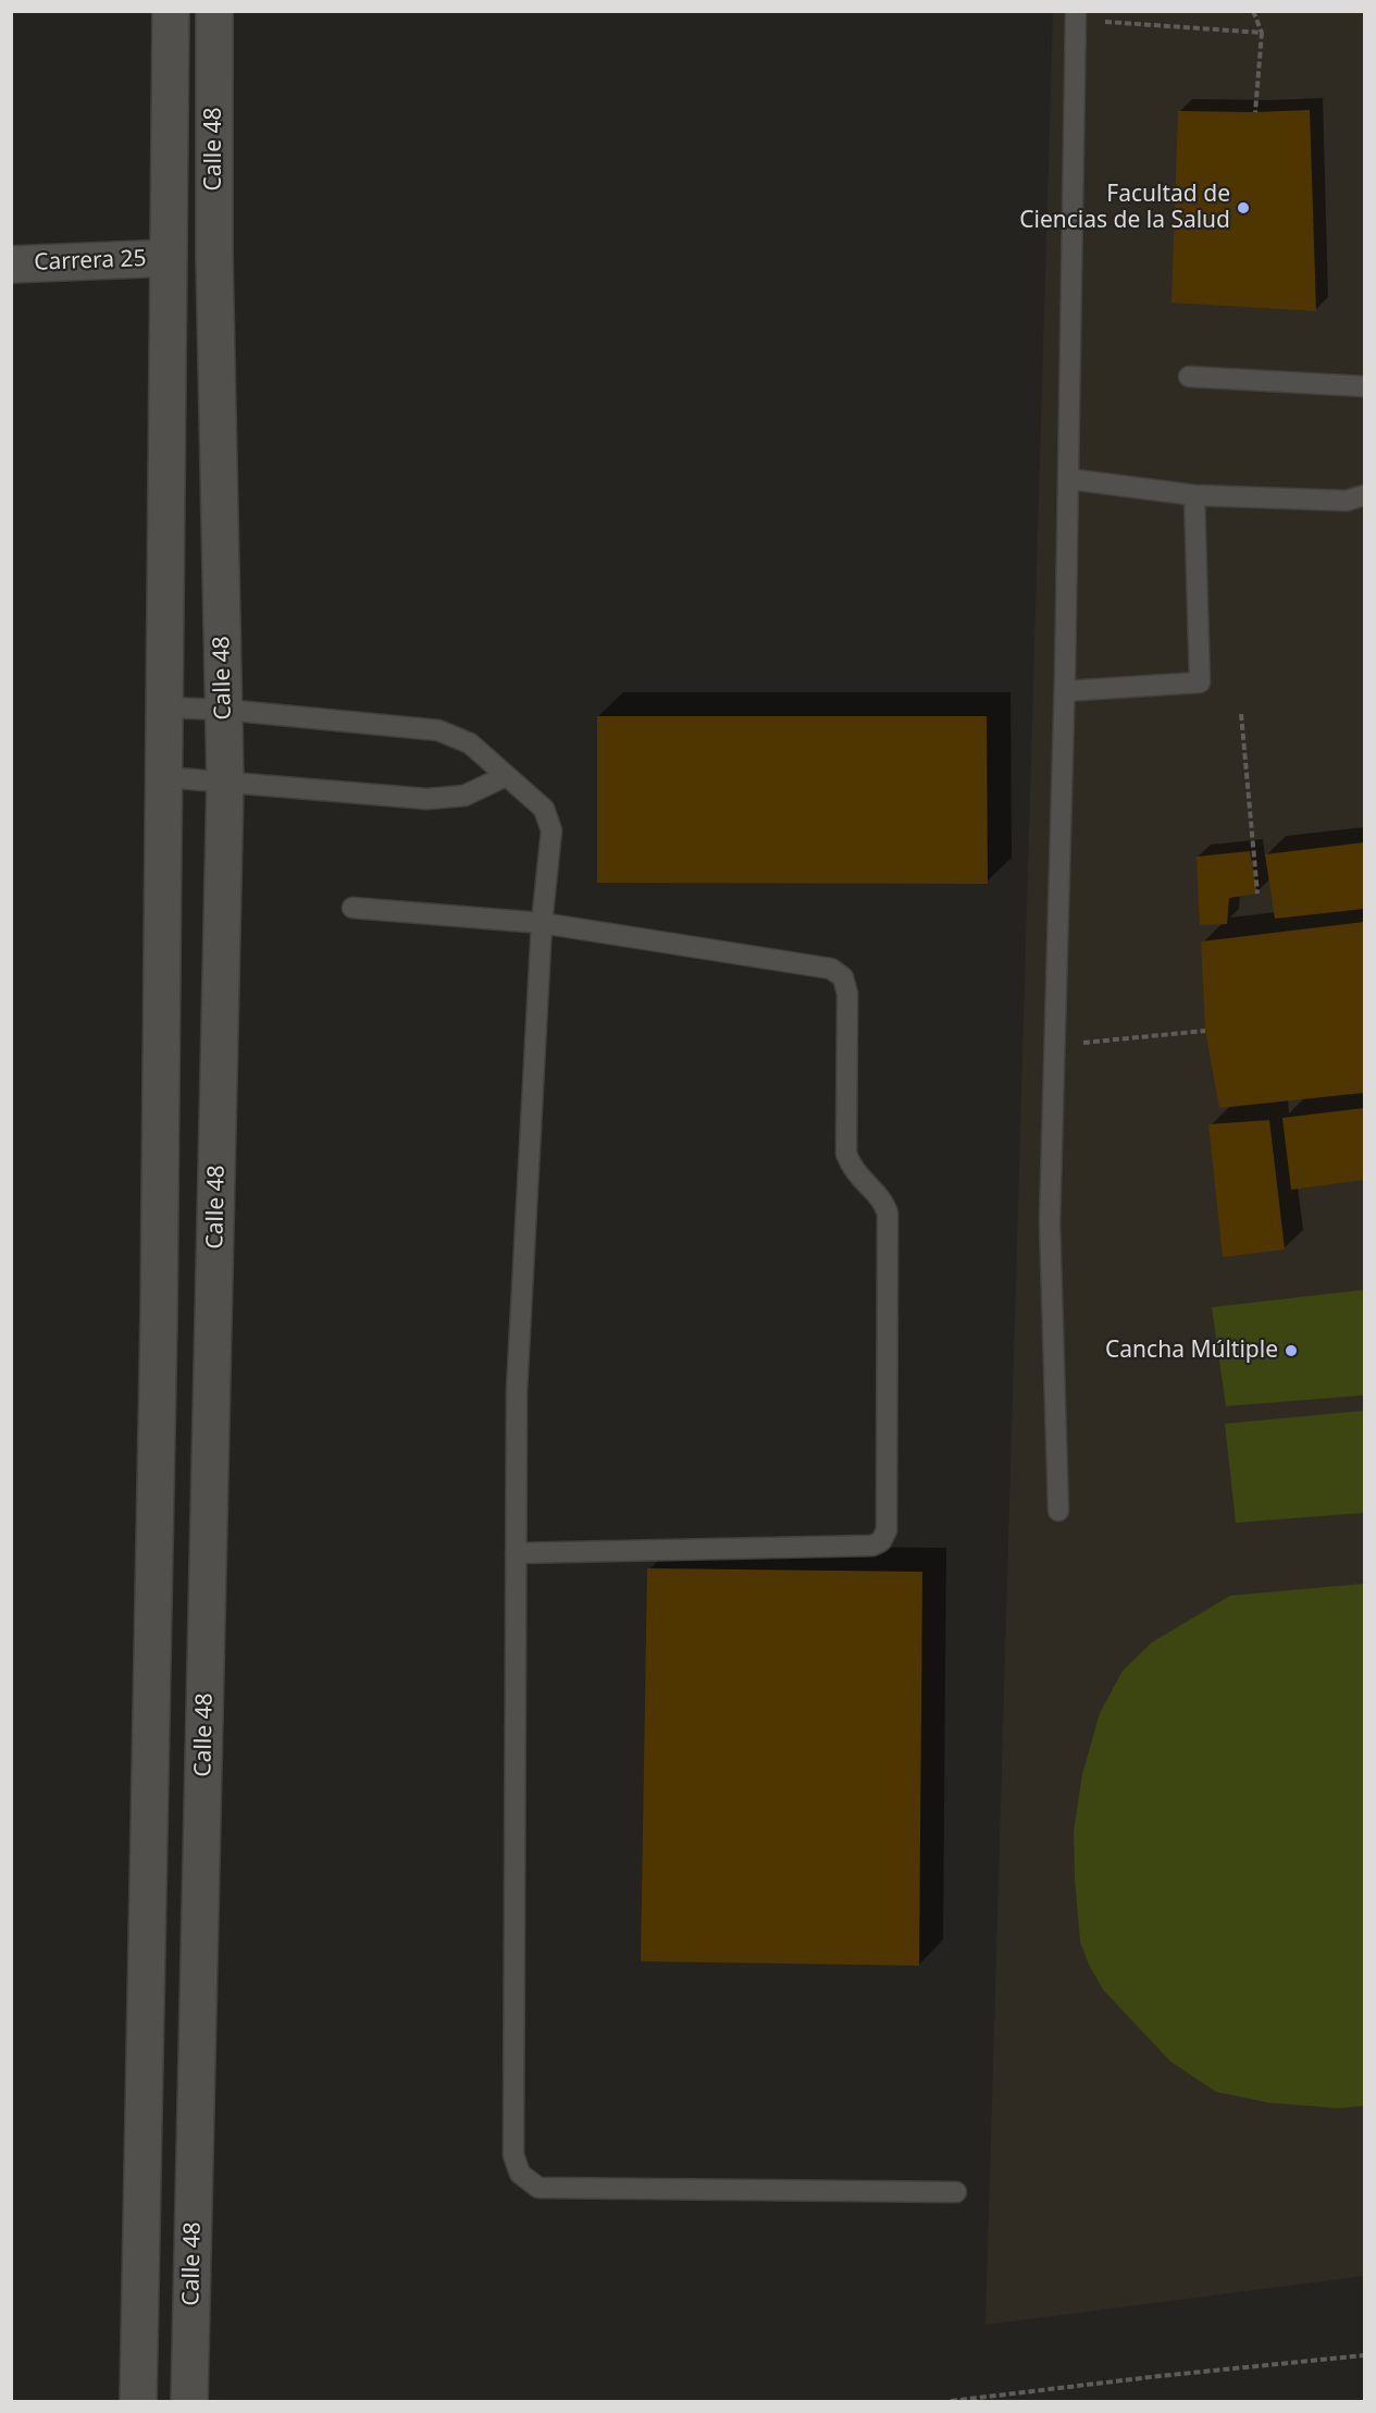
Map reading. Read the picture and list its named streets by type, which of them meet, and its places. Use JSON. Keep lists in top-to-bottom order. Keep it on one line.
{"streets":{"main road":["Calle 48","Carrera 25"]},"crossings":[["Calle 48","Carrera 25"]],"places":["Facultad de Ciencias de la Salud","Cancha Múltiple"]}
